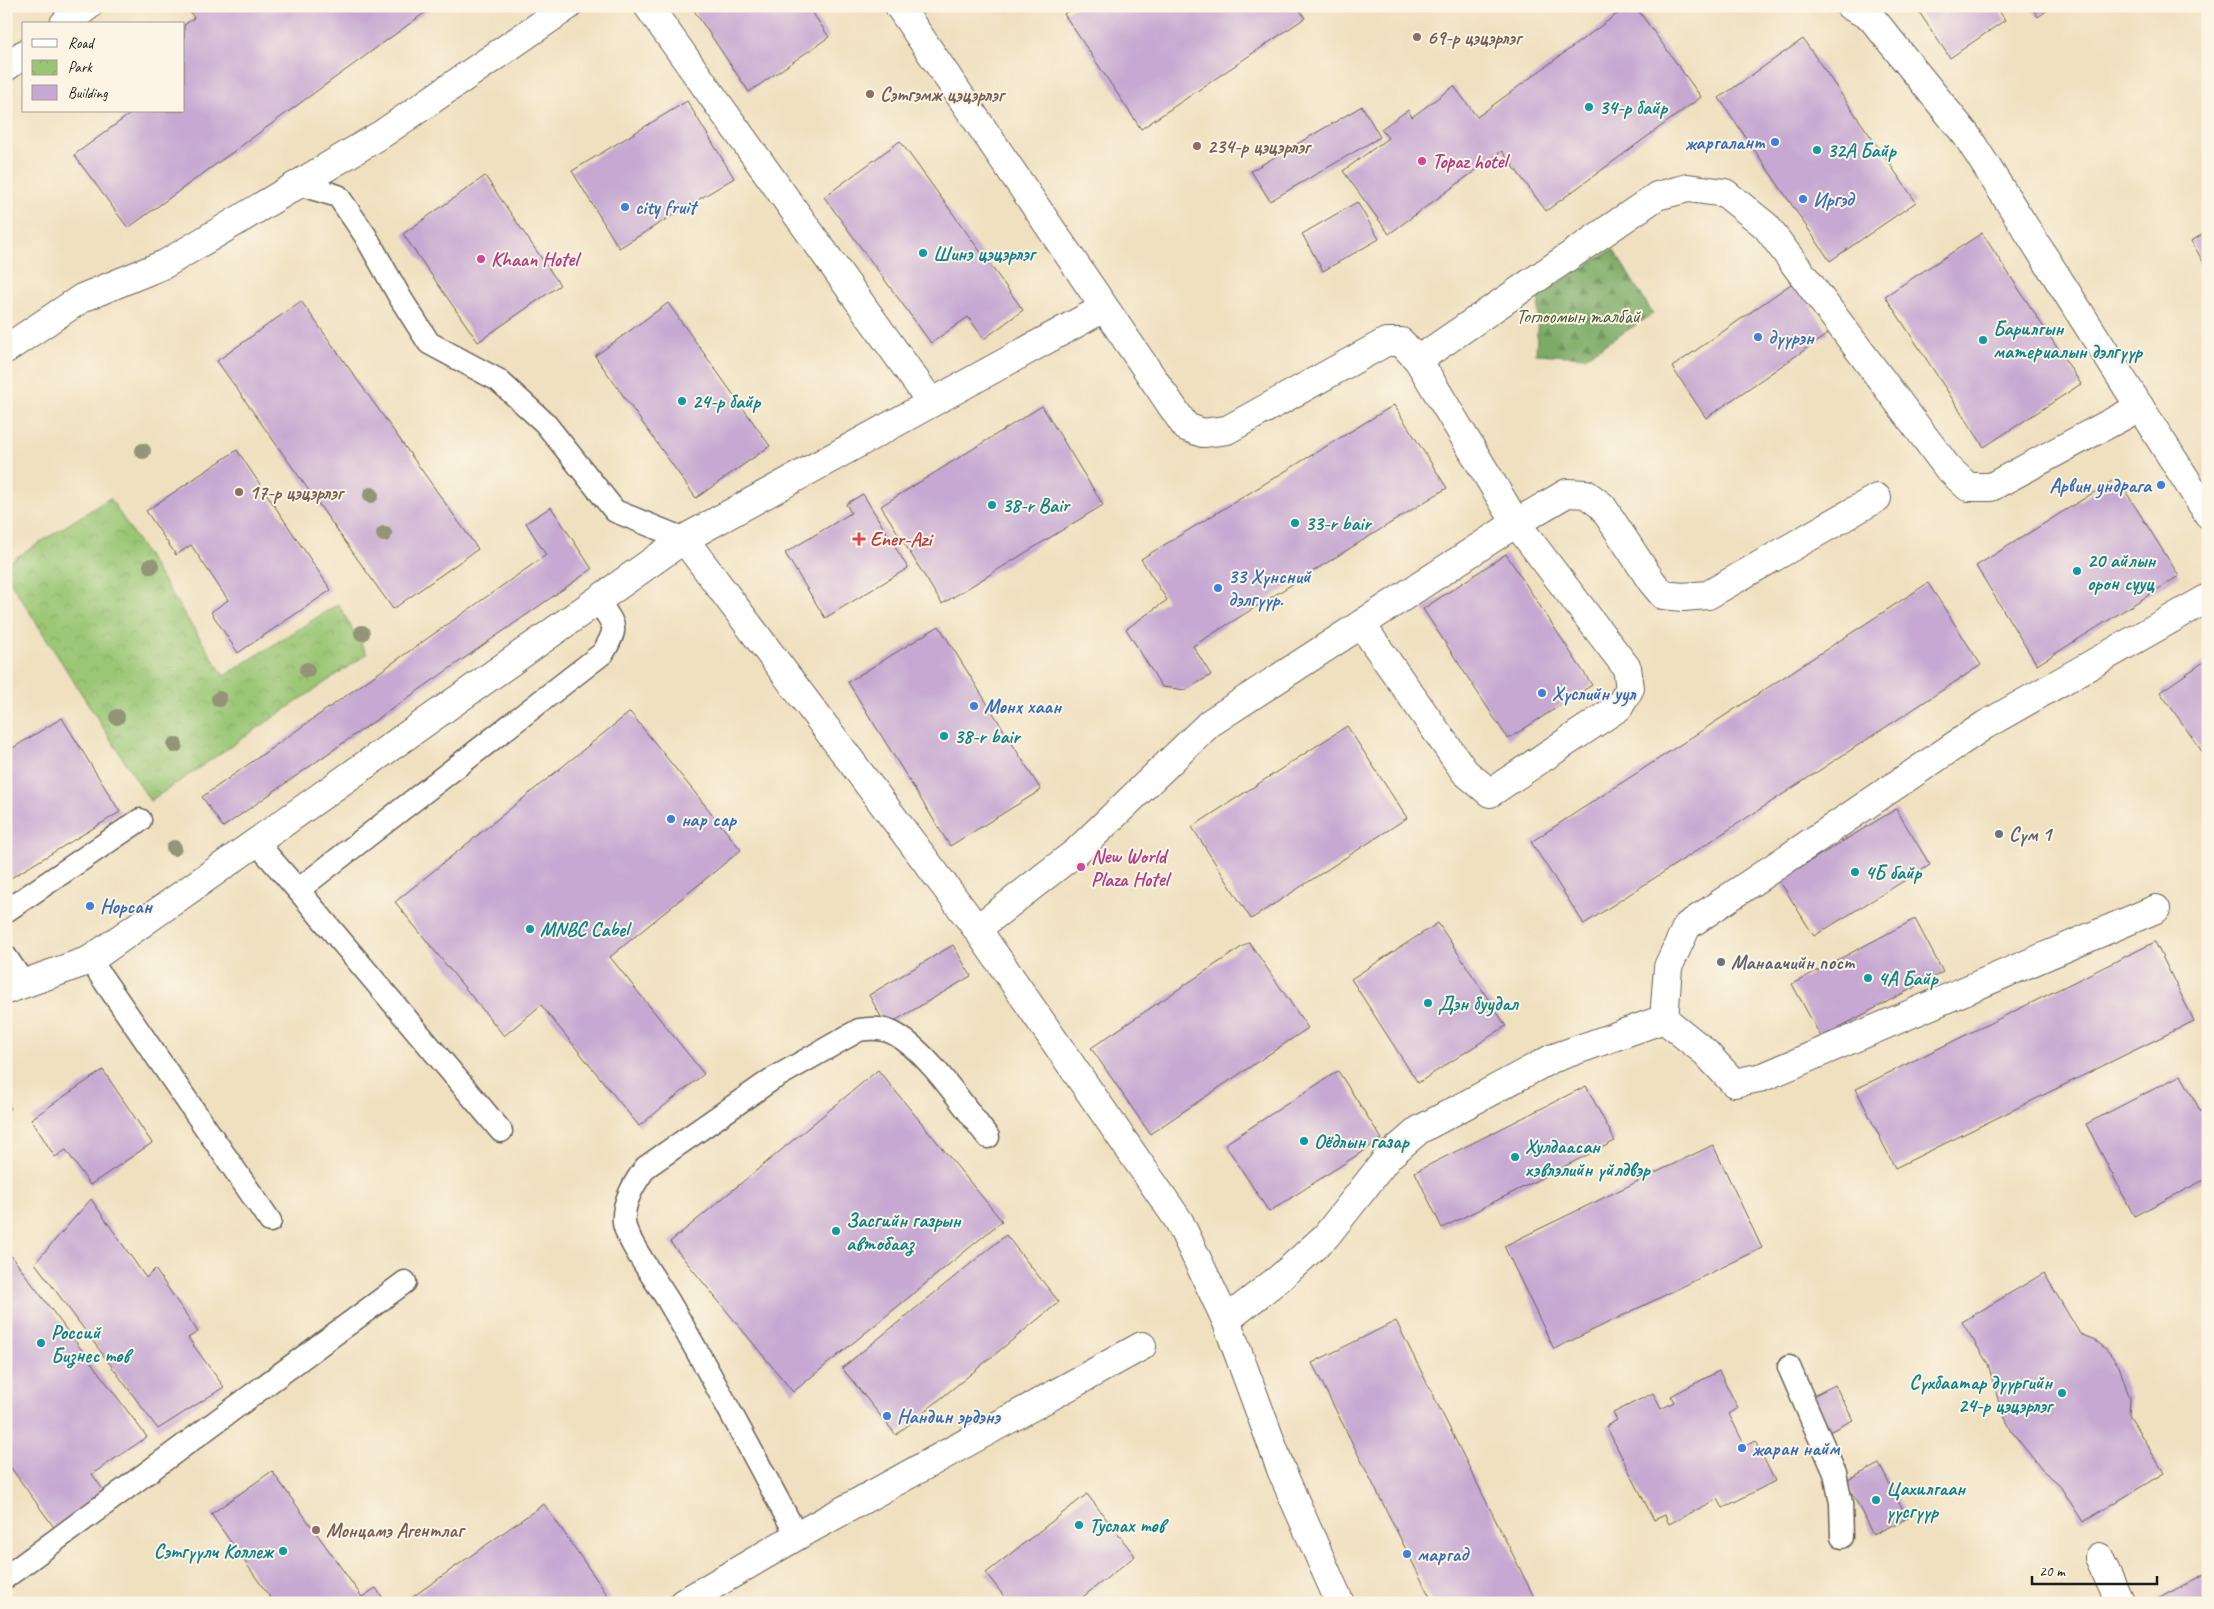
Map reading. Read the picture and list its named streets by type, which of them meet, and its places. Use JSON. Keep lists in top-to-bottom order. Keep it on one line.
{"parks":["Тоглоомын талбай"],"places":{"other":["69-р цэцэрлэг","Сэтгэмж цэцэрлэг","34-р байр","жаргалант","234-р цэцэрлэг","32A Байр","Topaz hotel","Иргэд","city fruit","Шинэ цэцэрлэг","Khaan Hotel","дүүрэн","Барилгын материалын дэлгүүр","24-р байр","Арвин ундрага","17-р цэцэрлэг","38-r Bair","33-r bair","20 айлын орон сууц","33 Хүнсний дэлгүүр.","Хүслийн уул","Мөнх хаан","38-r bair","нар сар","Сүм 1","New World Plaza Hotel","4Б байр","Норсан","MNBC Cabel","Манаачийн пост","4А Байр","Дэн буудал","Оёдлын газар","Хулдаасан хэвлэлийн үйлдвэр","Засгийн газрын автобааз","Россий Бизнес төв","Сүхбаатар дүүргийн 24-р цэцэрлэг","Нандин эрдэнэ","жаран найм","Цахилгаан үүсгүүр","Туслах төв","Монцамэ Агентлаг","Сэтгүүлч Коллеж","маргад"],"health":["Ener-Azi"]},"legend":["Road","Park","Building"],"scale_bar":"20 m"}
